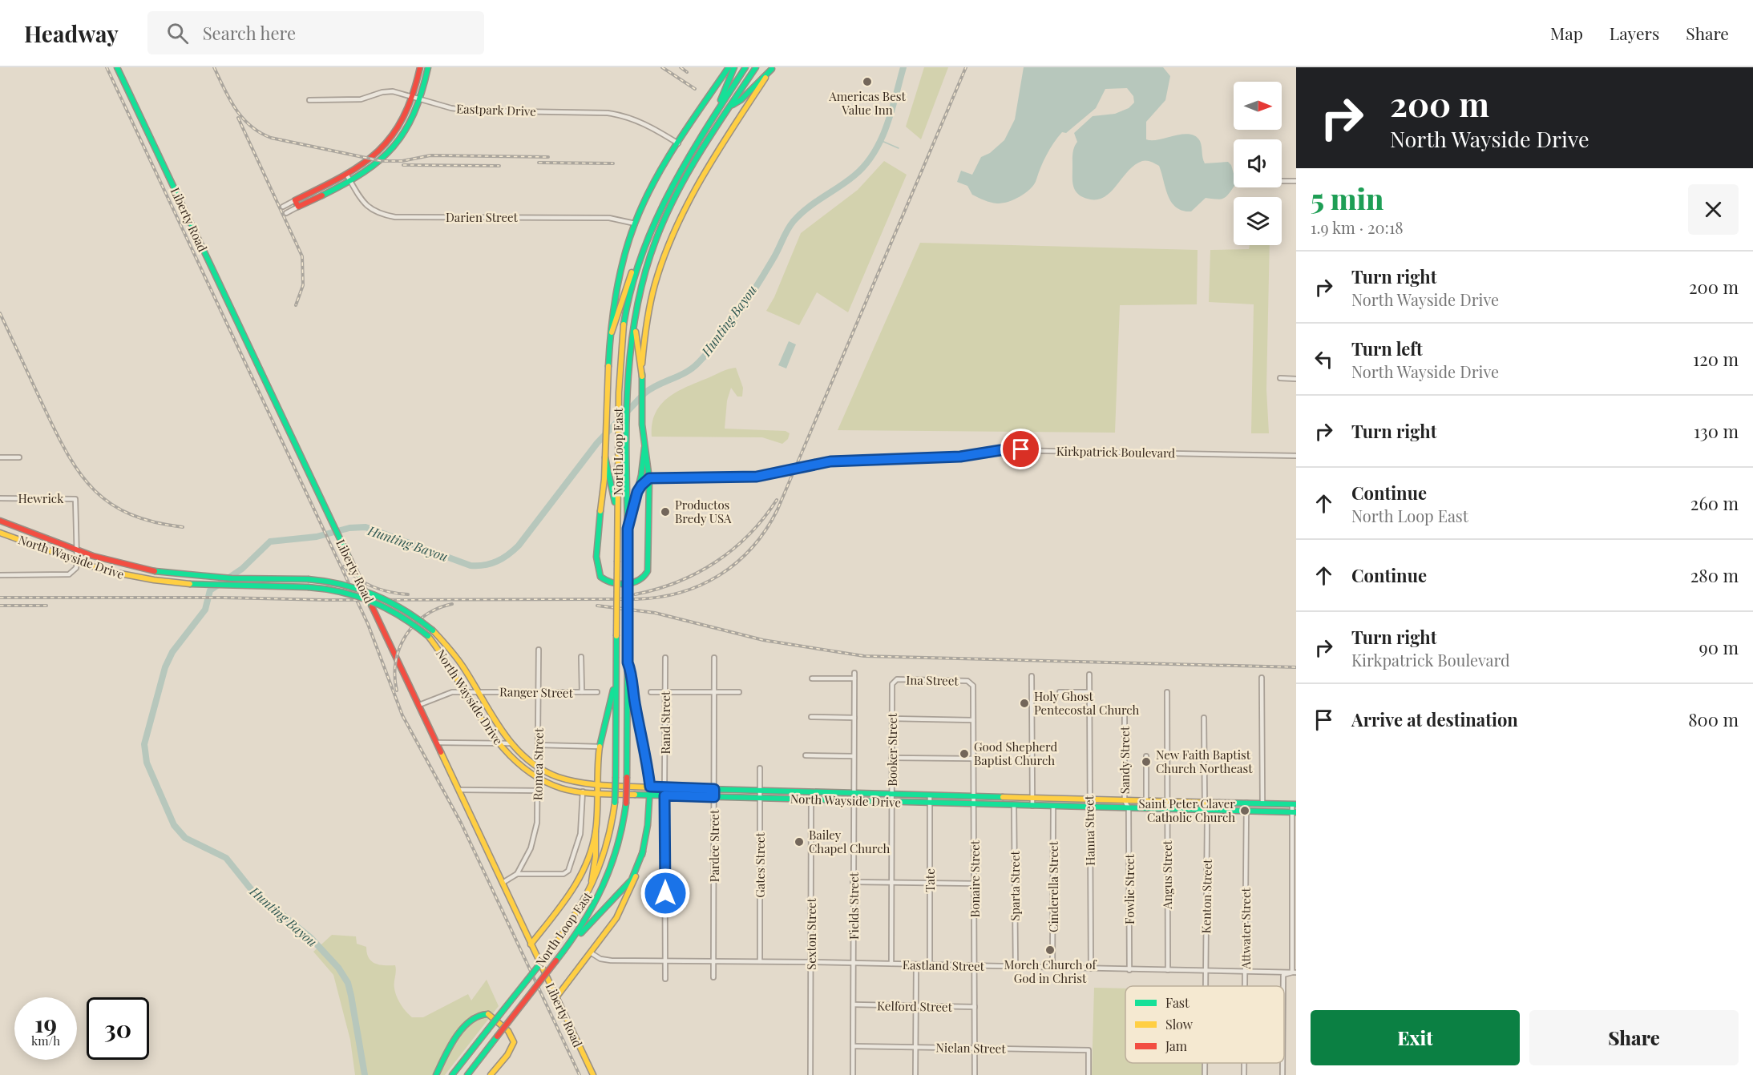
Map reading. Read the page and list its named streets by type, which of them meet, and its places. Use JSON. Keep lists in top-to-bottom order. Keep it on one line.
{"streets":{"main road":["Liberty Road","North Loop East","North Wayside Drive"],"street":["Eastpark Drive","Darien Street","Kirkpatrick Boulevard","Hewrick","Ina Street","Ranger Street","Rand Street","Booker Street","Sandy Street","Romea Street","Hanna Street","Pardee Street","Gates Street","Angus Street","Bonaire Street","Tate","Sparta Street","Cinderella Street","Fowlie Street","Kenton Street","Fields Street","Attwater Street","Sexton Street","Eastland Street","Kelford Street","Nielan Street"]},"crossings":[["Liberty Road","Ranger Street"],["Hewrick","North Wayside Drive"],["North Wayside Drive","Ranger Street"],["North Wayside Drive","Rand Street"],["North Wayside Drive","Booker Street"],["North Wayside Drive","Sandy Street"],["North Wayside Drive","Romea Street"],["North Wayside Drive","Hanna Street"],["North Wayside Drive","Pardee Street"],["North Wayside Drive","Gates Street"],["North Wayside Drive","Angus Street"],["North Wayside Drive","Bonaire Street"],["North Wayside Drive","Tate"],["North Wayside Drive","Sparta Street"],["North Wayside Drive","Cinderella Street"],["North Wayside Drive","Fowlie Street"],["North Wayside Drive","Kenton Street"],["North Wayside Drive","Fields Street"],["North Wayside Drive","Attwater Street"],["North Wayside Drive","Sexton Street"],["Ina Street","Booker Street"],["Ina Street","Bonaire Street"],["Ranger Street","Romea Street"],["Booker Street","Eastland Street"],["Sandy Street","Fowlie Street"],["Hanna Street","Eastland Street"],["Pardee Street","Eastland Street"],["Gates Street","Eastland Street"],["Angus Street","Eastland Street"],["Bonaire Street","Eastland Street"],["Bonaire Street","Kelford Street"],["Bonaire Street","Nielan Street"],["Tate","Eastland Street"],["Sparta Street","Eastland Street"],["Cinderella Street","Eastland Street"],["Fowlie Street","Eastland Street"],["Kenton Street","Eastland Street"],["Fields Street","Eastland Street"],["Fields Street","Kelford Street"],["Fields Street","Nielan Street"],["Attwater Street","Eastland Street"],["Sexton Street","Eastland Street"]],"water":["Hunting Bayou"],"places":["Americas Best Value Inn","Productos Bredy USA","Holy Ghost Pentecostal Church","Good Shepherd Baptist Church","New Faith Baptist Church Northeast","Saint Peter Claver Catholic Church","Bailey Chapel Church","Moreh Church of God in Christ"],"legend":["Fast","Slow","Jam"],"north":"right","page":{"header":"Headway","search":"Search here","nav":["Map","Layers","Share"],"turn":["200 m","North Wayside Drive"],"heading":["5 min","1.9 km · 20:18"],"list":[{"name":"Turn right","note":"North Wayside Drive","value":"200 m"},{"name":"Turn left","note":"North Wayside Drive","value":"120 m"},{"name":"Turn right","value":"130 m"},{"name":"Continue","note":"North Loop East","value":"260 m"},{"name":"Continue","value":"280 m"},{"name":"Turn right","note":"Kirkpatrick Boulevard","value":"90 m"},{"name":"Arrive at destination","value":"800 m"}],"speed":"19 km/h","limit":"30","buttons":["Exit","Share"]}}
